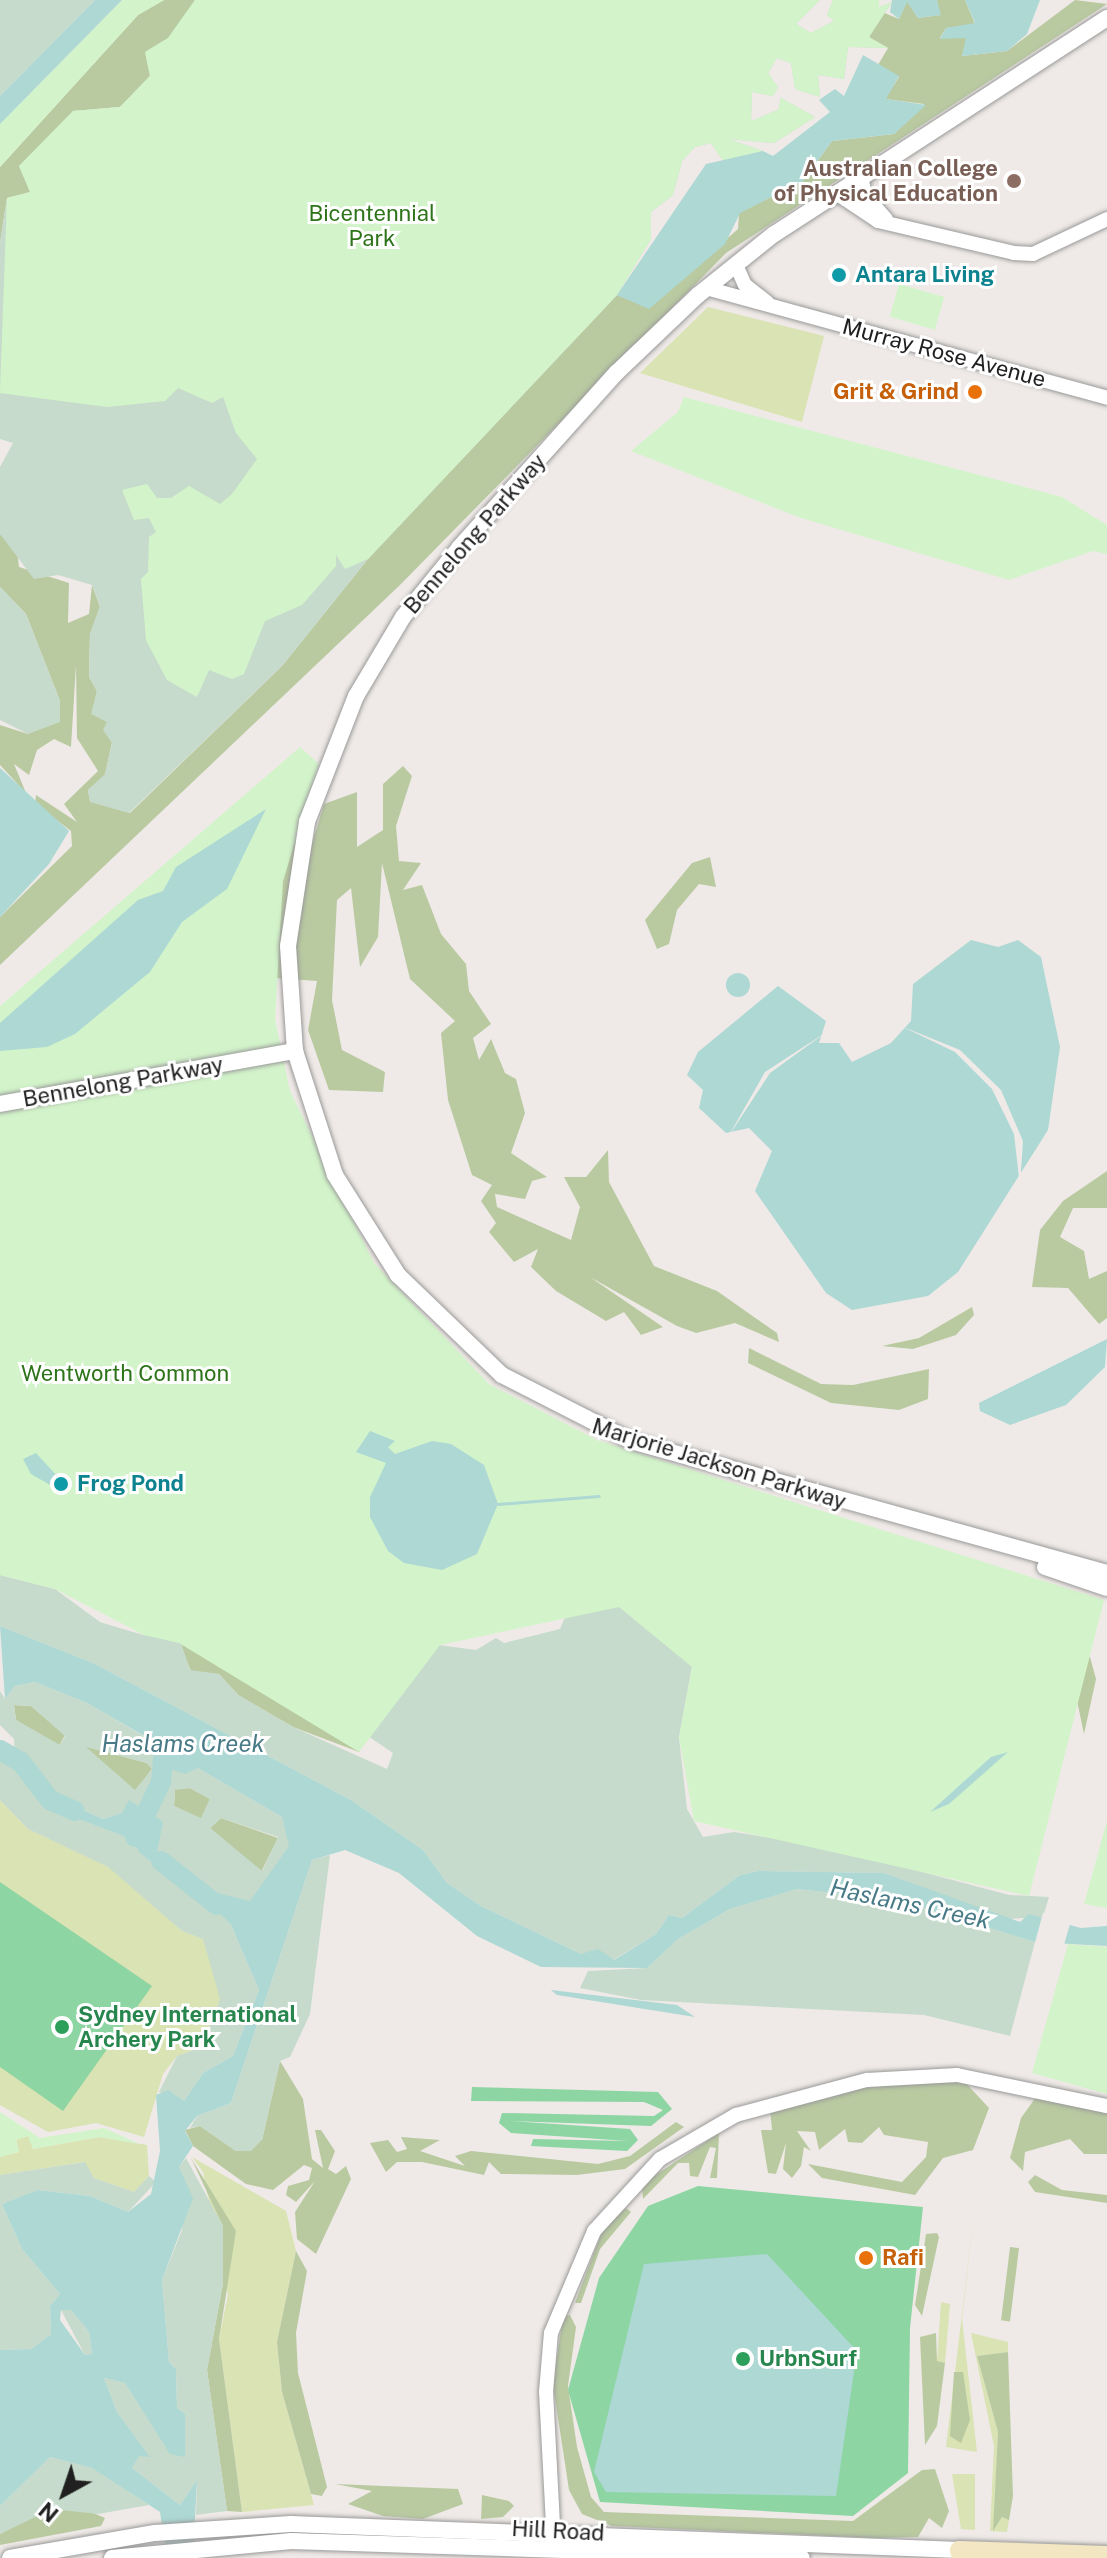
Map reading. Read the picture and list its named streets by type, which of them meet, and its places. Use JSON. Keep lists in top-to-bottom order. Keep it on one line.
{"streets":{"main road":["Hill Road"],"street":["Murray Rose Avenue","Bennelong Parkway","Marjorie Jackson Parkway"]},"crossings":[["Murray Rose Avenue","Bennelong Parkway"],["Bennelong Parkway","Marjorie Jackson Parkway"]],"water":["Haslams Creek"],"parks":["Bicentennial Park","Wentworth Common"],"places":["Australian College of Physical Education","Antara Living","Grit & Grind","Frog Pond","Sydney International Archery Park","Rafi","UrbnSurf"],"north":"bottom left"}
